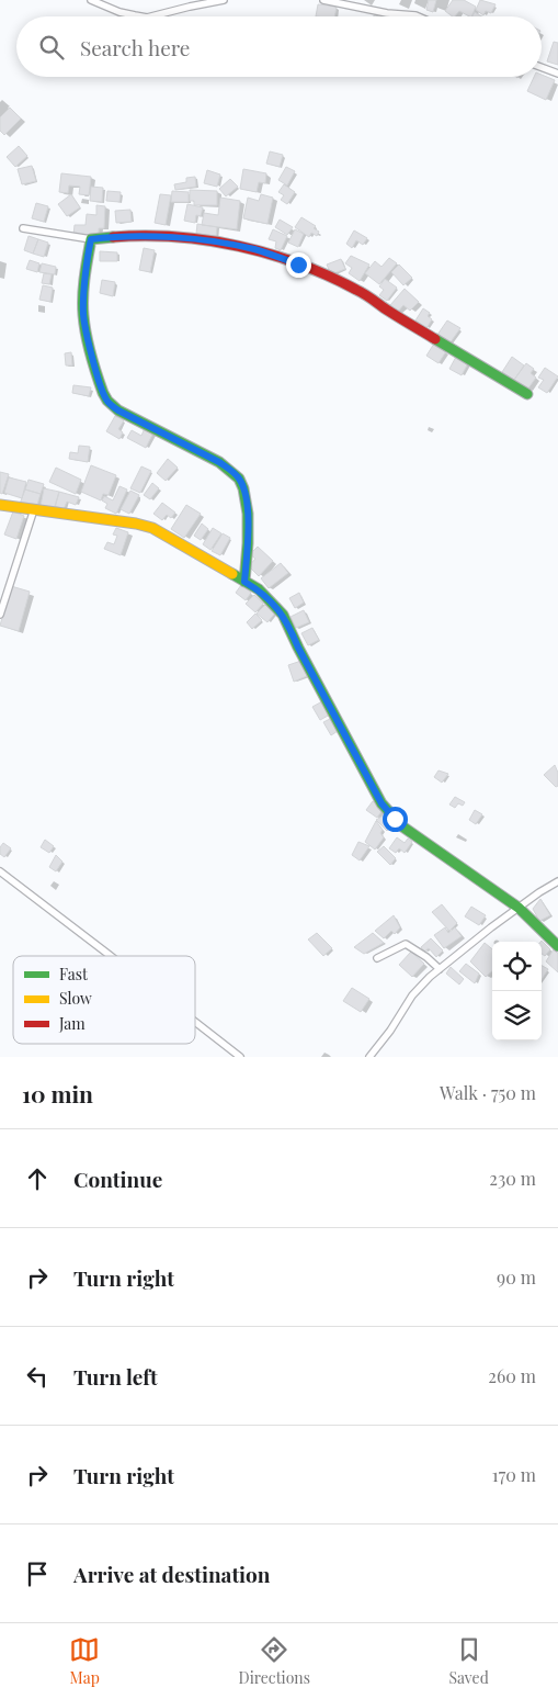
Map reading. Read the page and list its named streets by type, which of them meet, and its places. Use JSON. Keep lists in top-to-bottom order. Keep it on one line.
{"legend":["Fast","Slow","Jam"],"page":{"search":"Search here","heading":["10 min","Walk · 750 m"],"list":[["Continue","230 m"],["Turn right","90 m"],["Turn left","260 m"],["Turn right","170 m"],"Arrive at destination"],"nav":["Map","Directions","Saved"]}}
